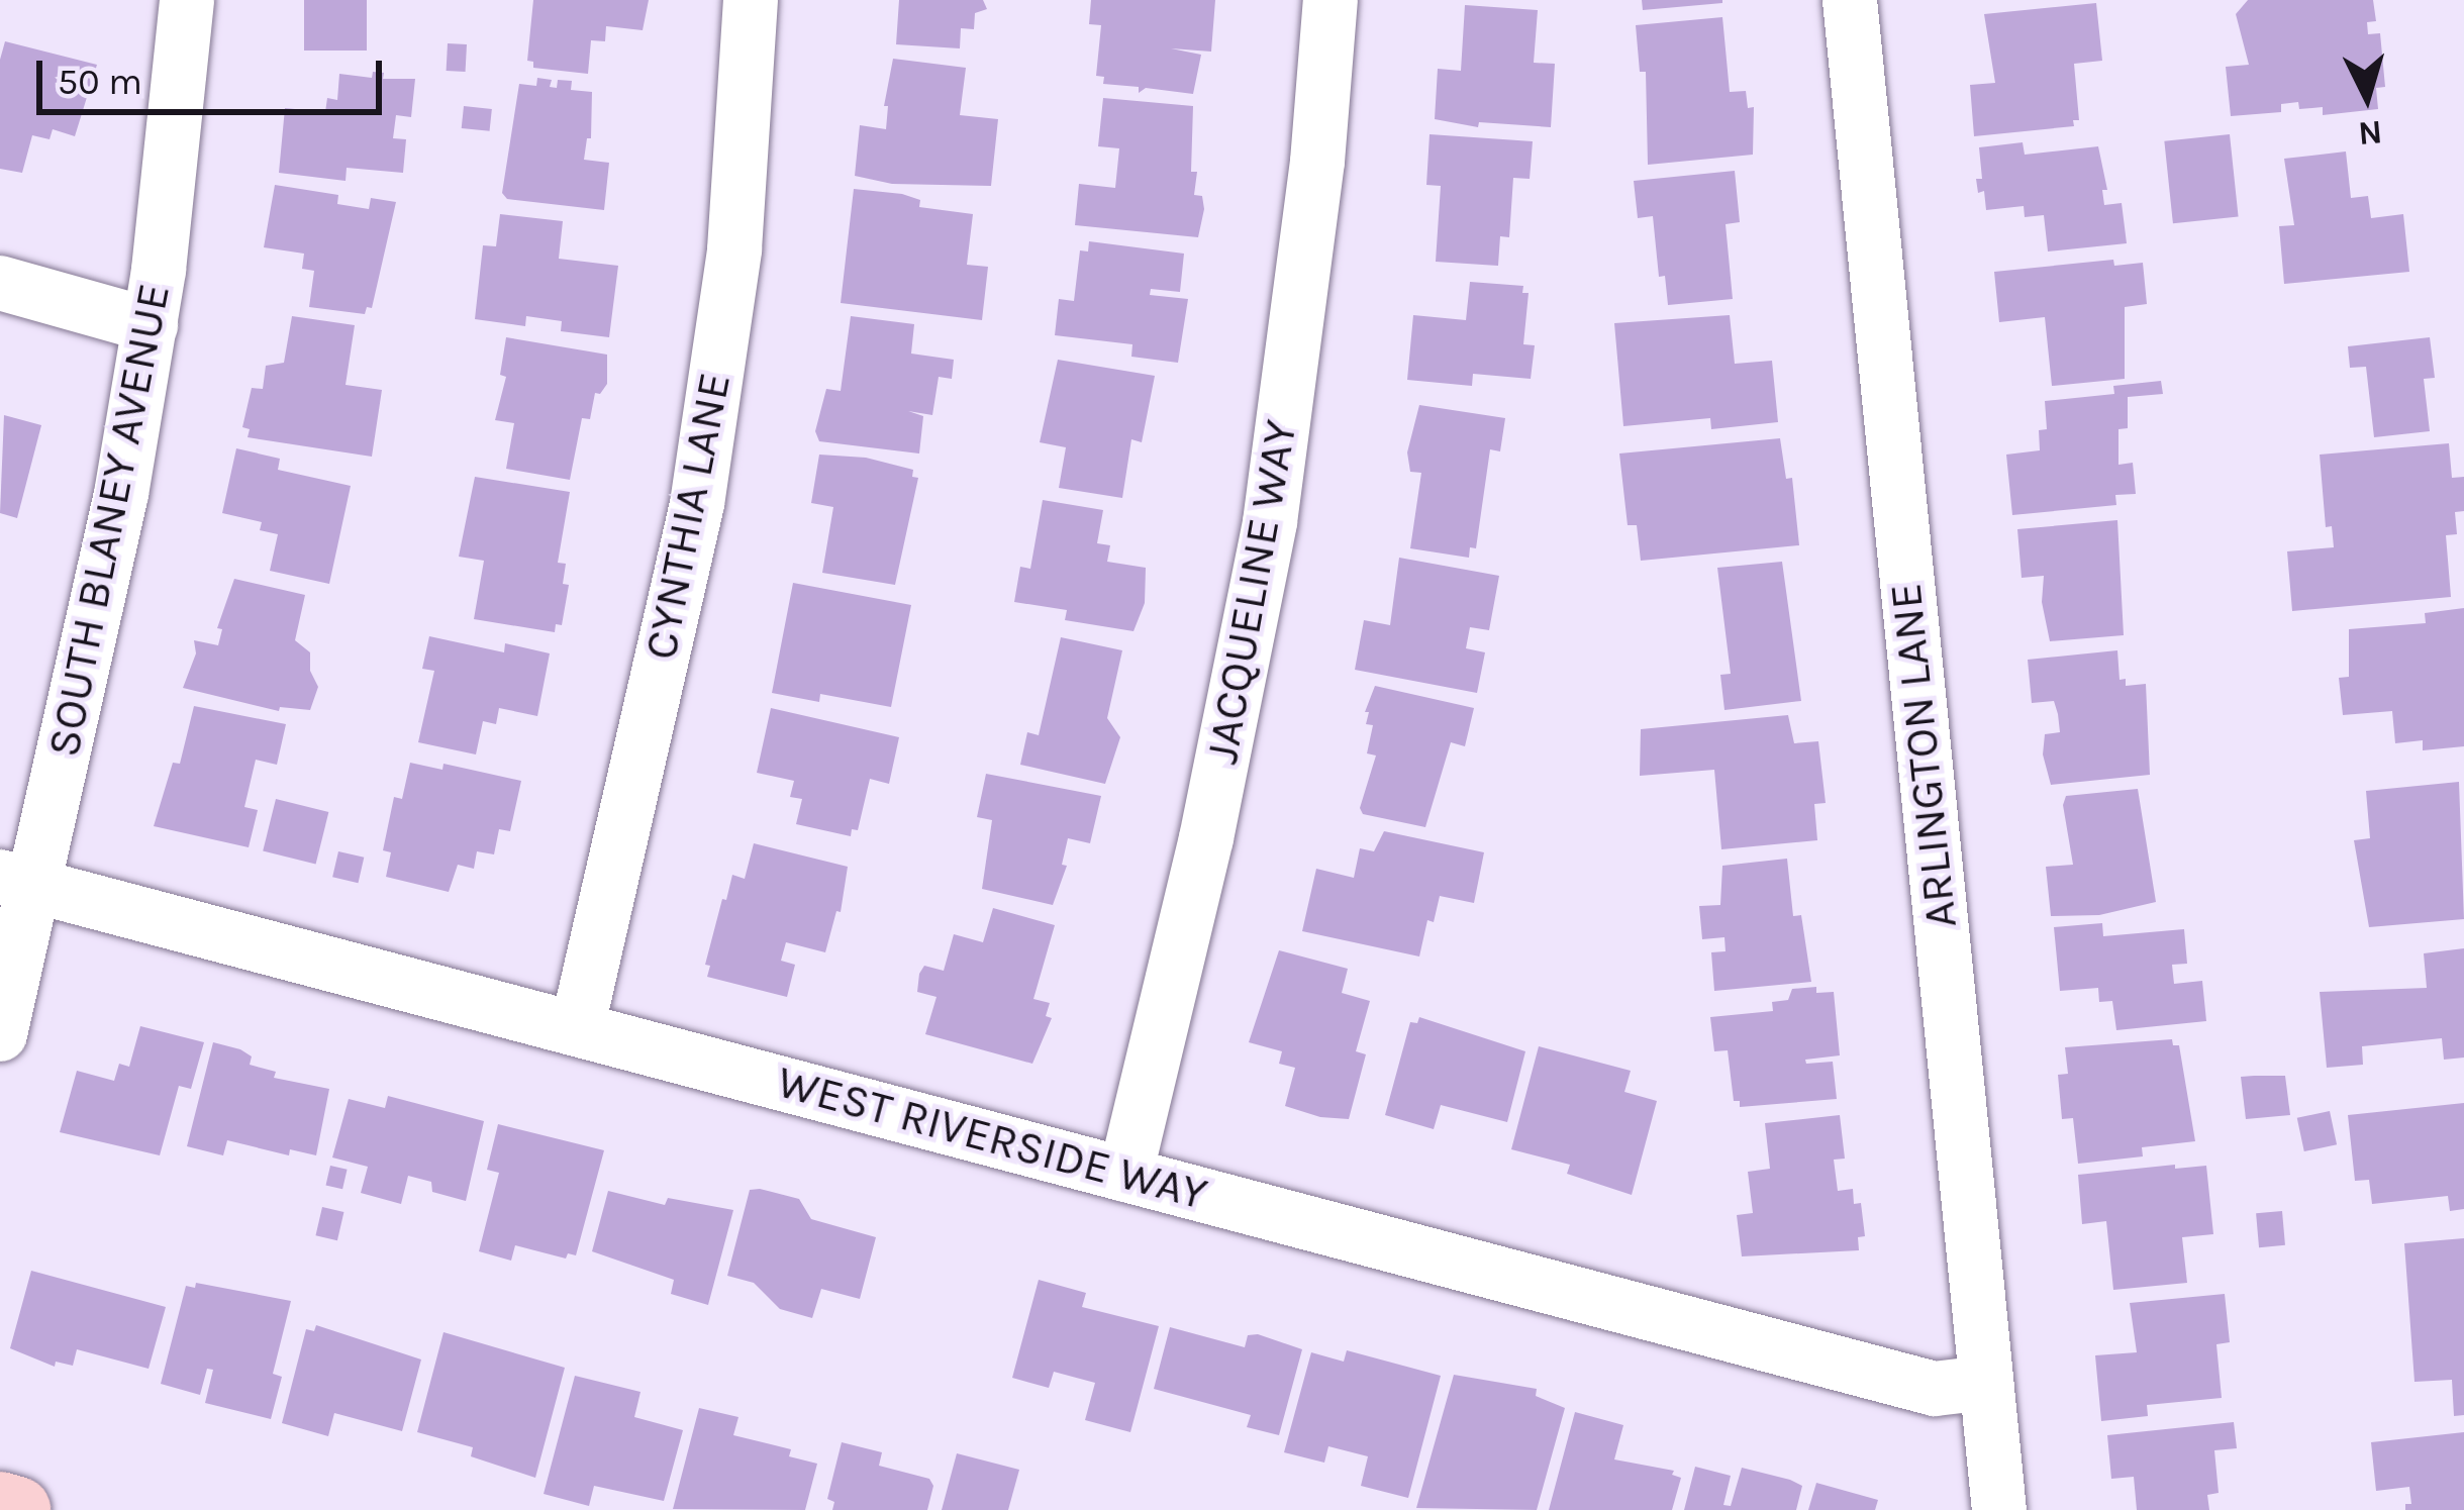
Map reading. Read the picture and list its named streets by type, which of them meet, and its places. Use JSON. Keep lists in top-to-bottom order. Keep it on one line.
{"streets":{"street":["CYNTHIA LANE","SOUTH BLANEY AVENUE","JACQUELINE WAY","ARLINGTON LANE","WEST RIVERSIDE WAY"]},"crossings":[["CYNTHIA LANE","WEST RIVERSIDE WAY"],["SOUTH BLANEY AVENUE","WEST RIVERSIDE WAY"],["JACQUELINE WAY","WEST RIVERSIDE WAY"],["ARLINGTON LANE","WEST RIVERSIDE WAY"]],"scale_bar":"50 m","north":"bottom"}
